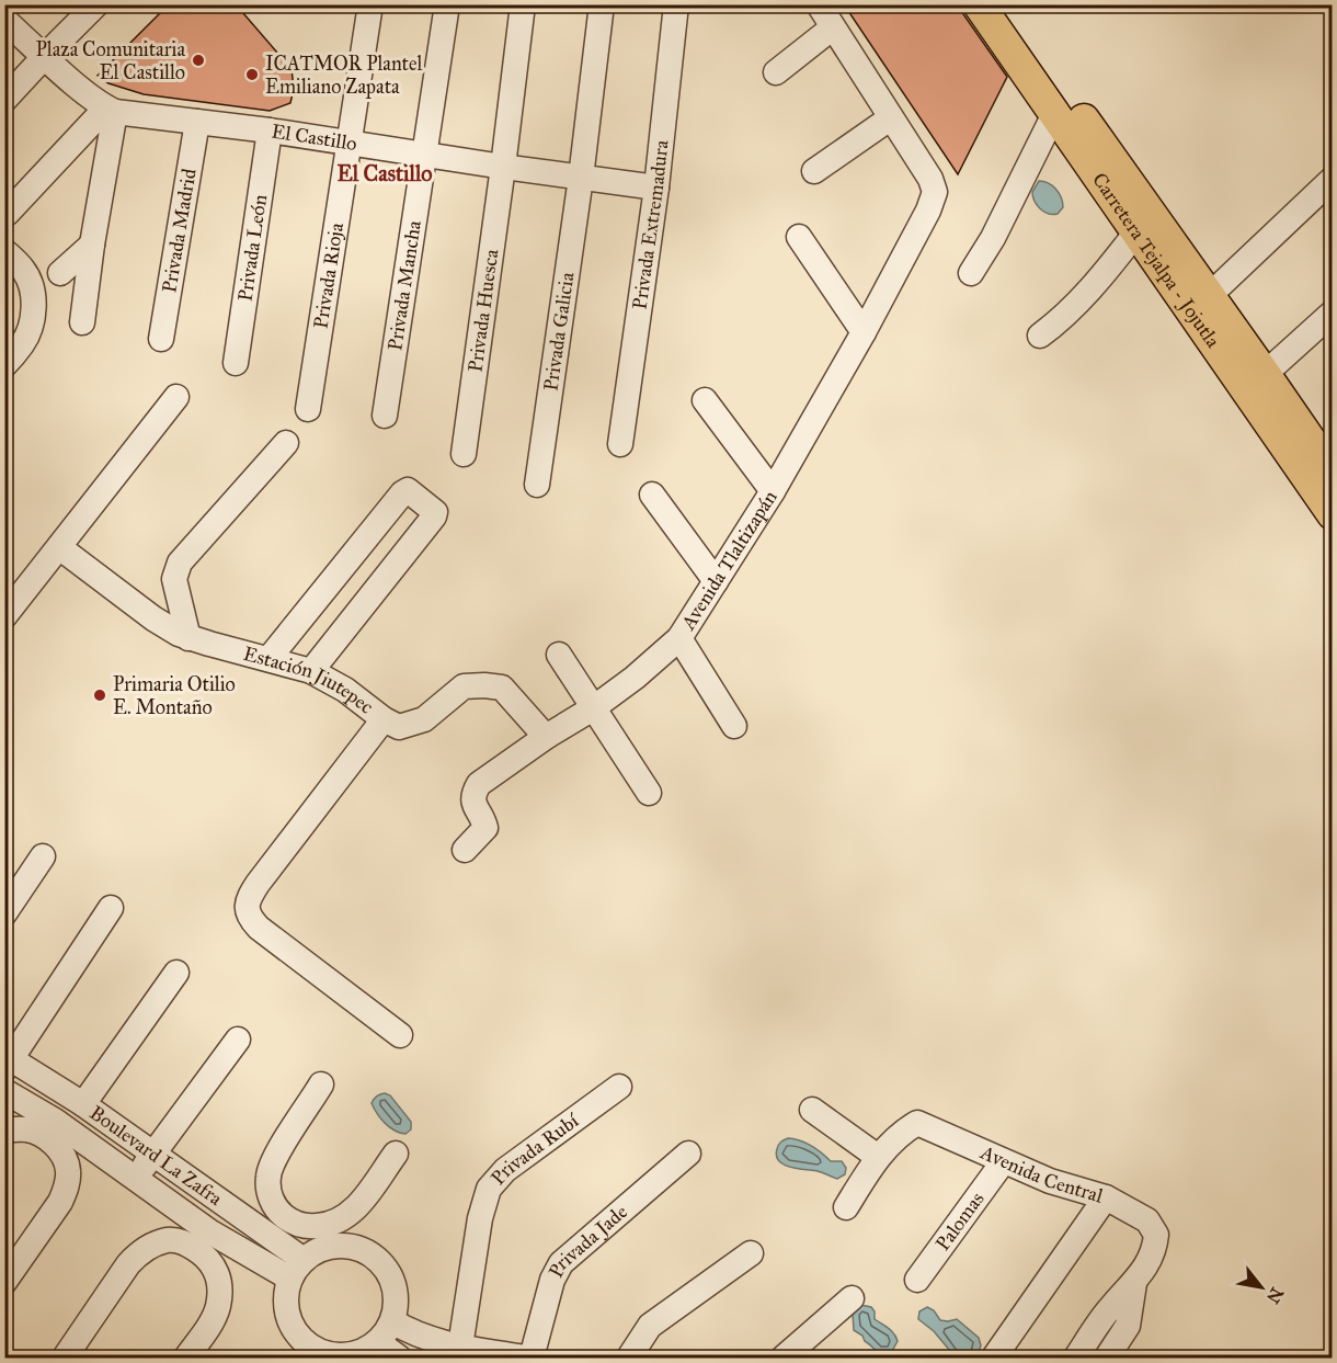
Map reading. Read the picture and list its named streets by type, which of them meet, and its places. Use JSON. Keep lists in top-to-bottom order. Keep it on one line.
{"streets":{"main road":["Carretera Tejalpa - Jojutla"],"street":["El Castillo","Privada Extremadura","Privada Madrid","Privada León","Privada Rioja","Privada Mancha","Privada Huesca","Privada Galicia","Avenida Tlaltizapán","Estación Jiutepec","Privada Rubí","Boulevard La Zafra","Avenida Central","Palomas","Privada Jade"]},"crossings":[["El Castillo","Privada Extremadura"],["El Castillo","Privada Madrid"],["El Castillo","Privada León"],["El Castillo","Privada Rioja"],["El Castillo","Privada Mancha"],["El Castillo","Privada Huesca"],["El Castillo","Privada Galicia"],["Avenida Tlaltizapán","Estación Jiutepec"],["Avenida Central","Palomas"]],"districts":["El Castillo"],"places":["Plaza Comunitaria El Castillo","ICATMOR Plantel Emiliano Zapata","Primaria Otilio E. Montaño"],"north":"bottom right"}
